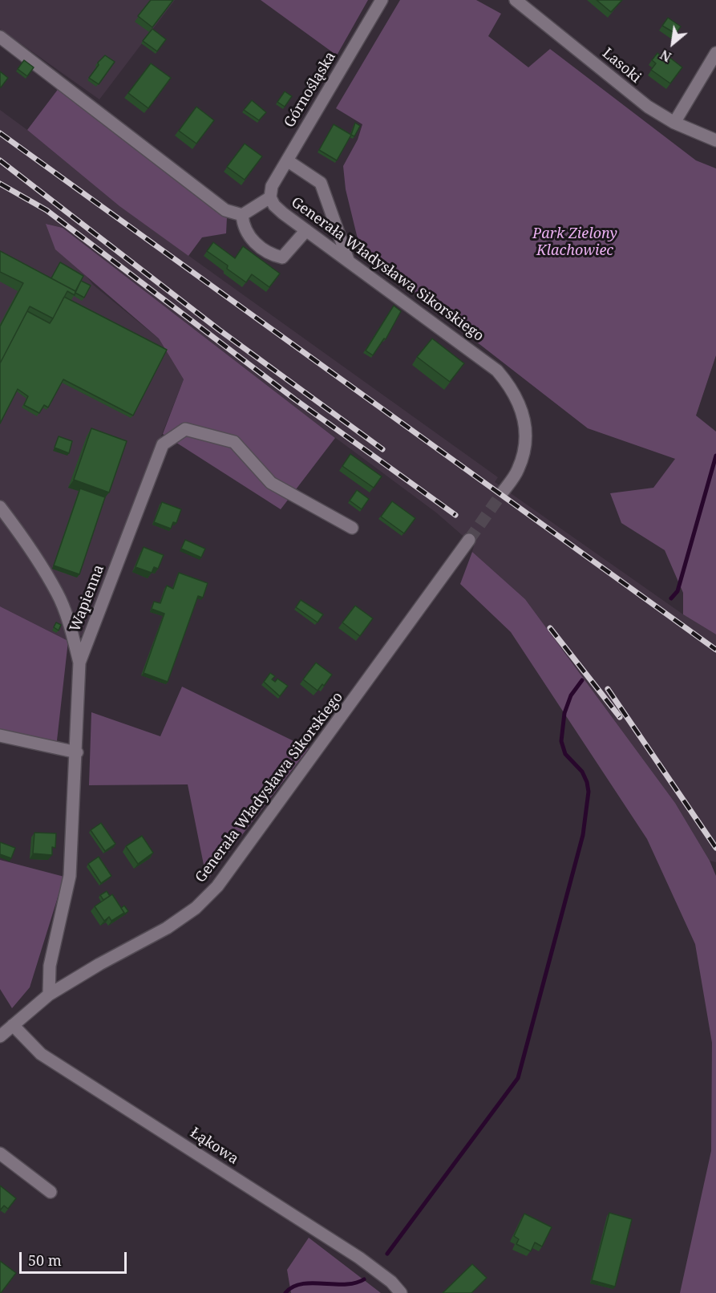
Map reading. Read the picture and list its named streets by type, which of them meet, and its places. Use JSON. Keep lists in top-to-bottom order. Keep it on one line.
{"streets":{"street":["Lasoki","Górnośląska","Generała Władysława Sikorskiego","Wapienna","Łąkowa"]},"crossings":[["Górnośląska","Generała Władysława Sikorskiego"],["Generała Władysława Sikorskiego","Wapienna"],["Generała Władysława Sikorskiego","Łąkowa"]],"parks":["Park Zielony Klachowiec"],"scale_bar":"50 m","north":"bottom left"}
